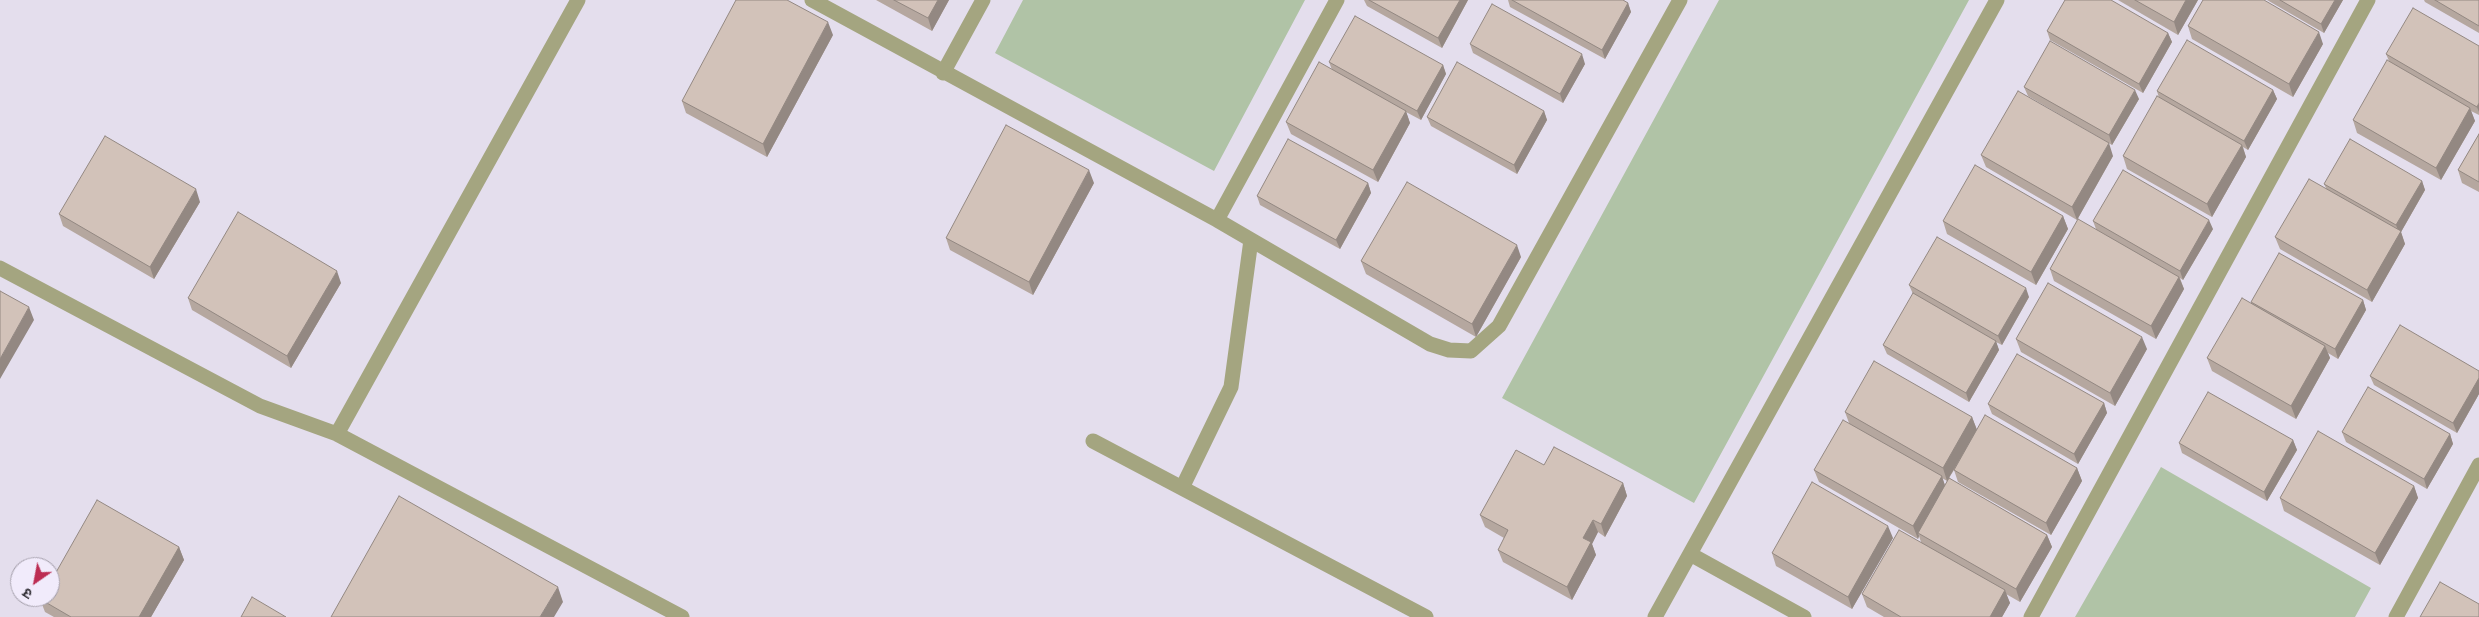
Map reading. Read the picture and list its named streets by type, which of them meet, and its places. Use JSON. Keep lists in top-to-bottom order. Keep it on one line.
{"north":"bottom left"}
